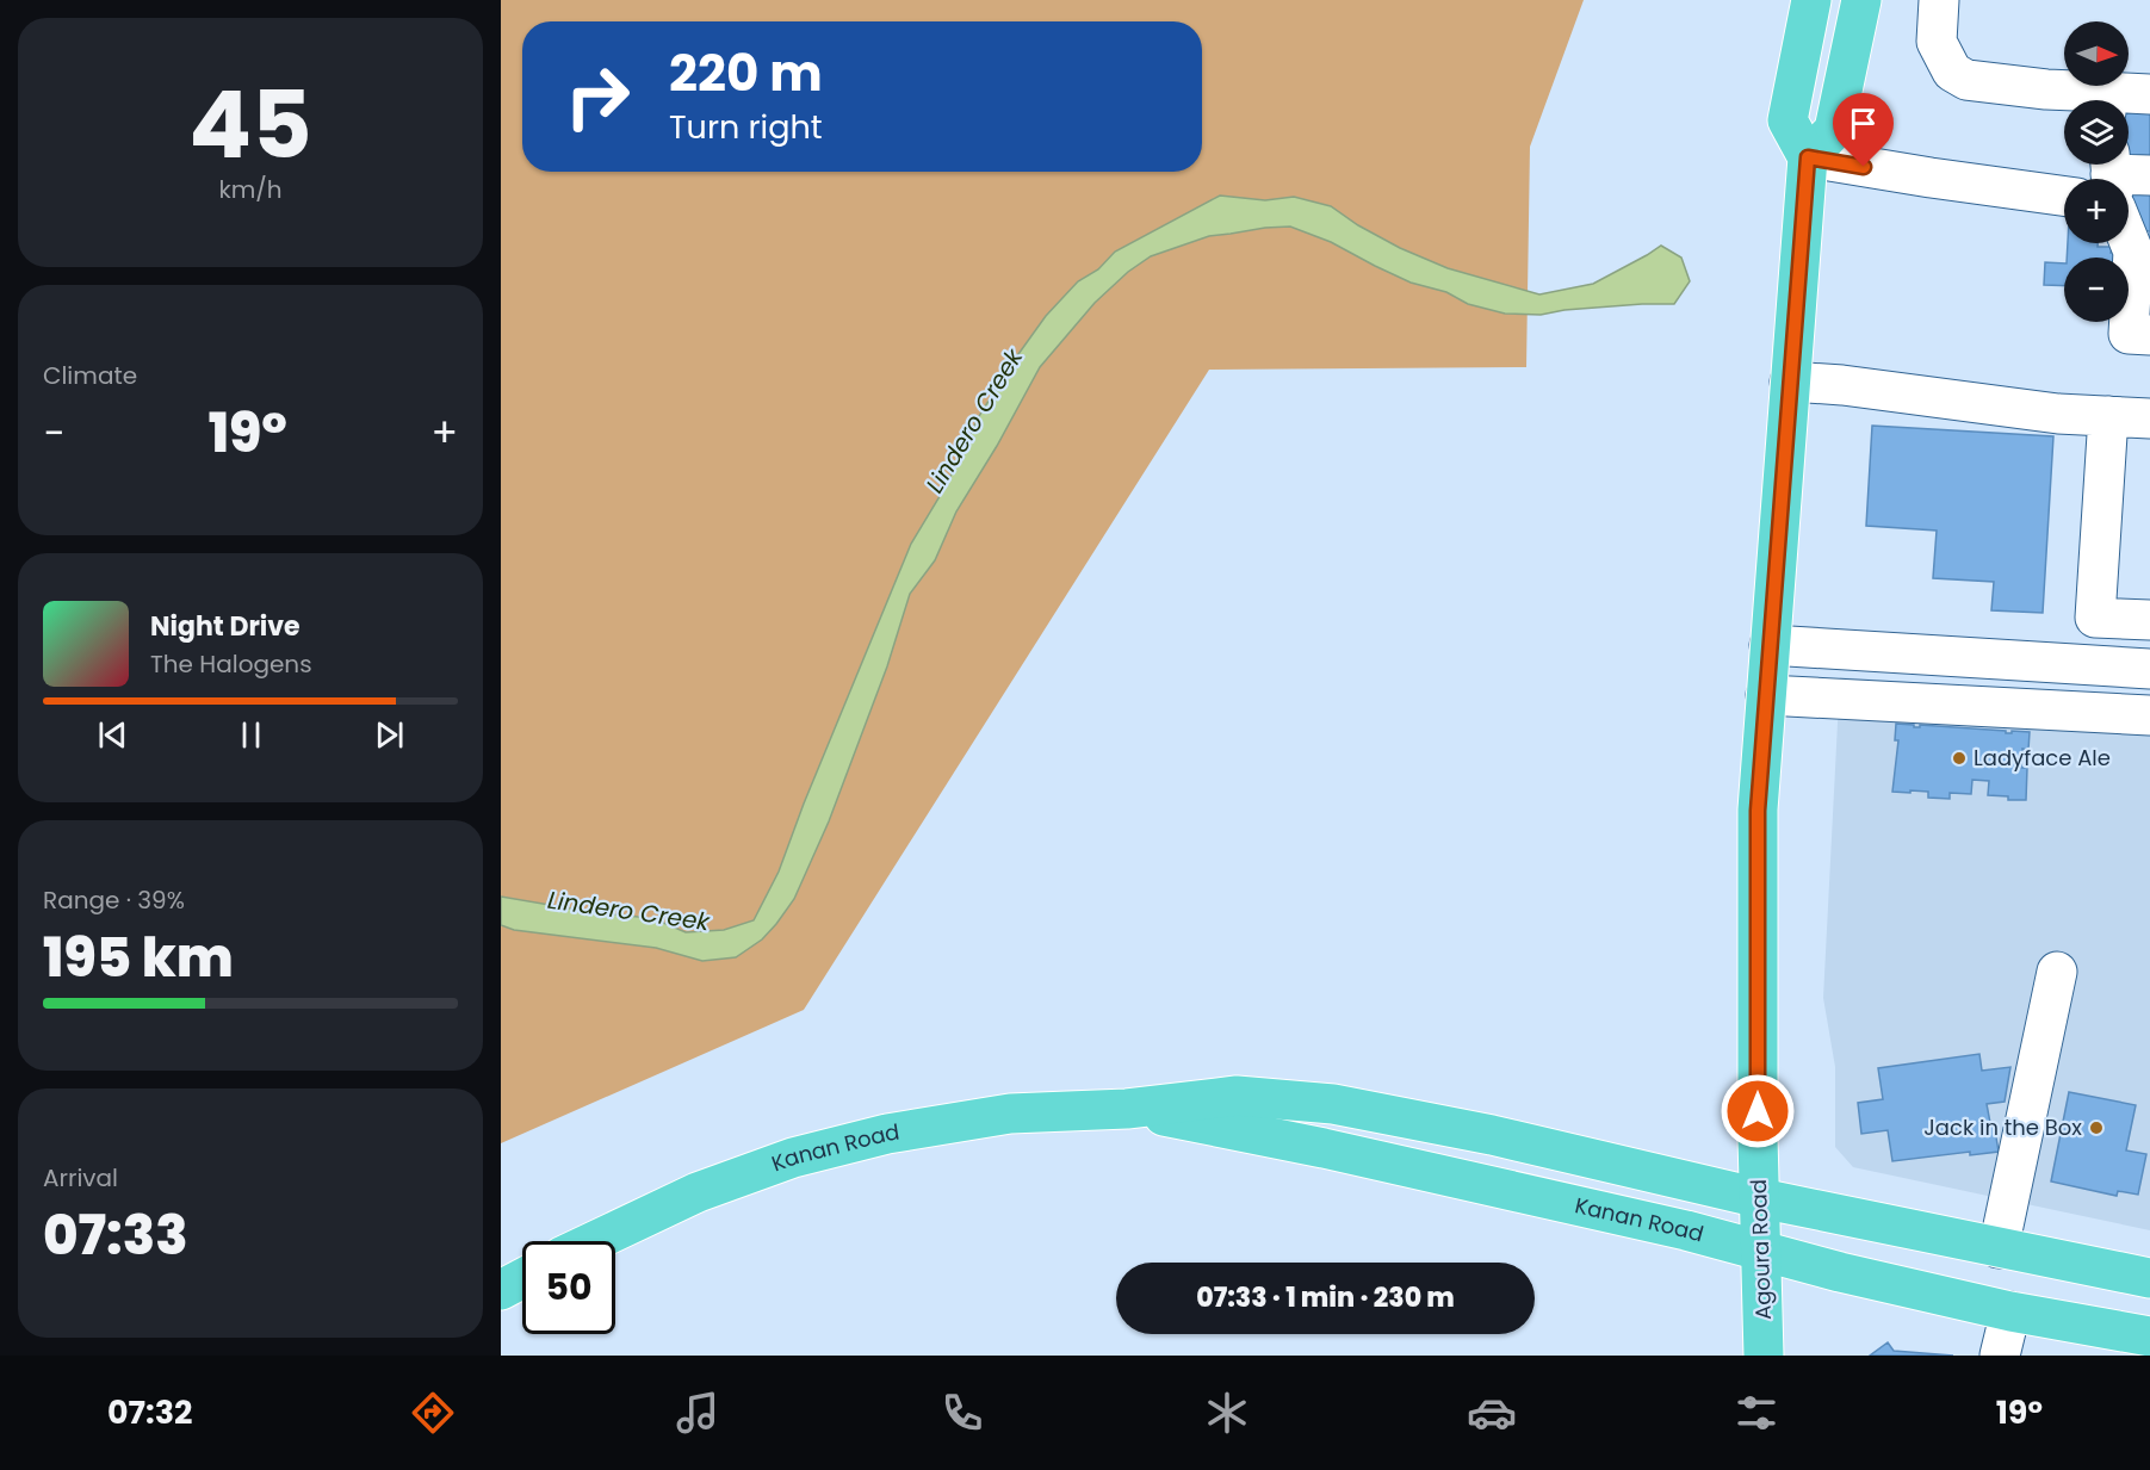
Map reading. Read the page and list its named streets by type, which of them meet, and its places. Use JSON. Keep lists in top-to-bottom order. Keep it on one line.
{"streets":{"main road":["Kanan Road","Agoura Road"]},"crossings":[["Kanan Road","Agoura Road"]],"water":["Lindero Creek"],"places":["Ladyface Ale","Jack in the Box"],"north":"right","page":{"tile":[["45","km/h"],"Climate",["Range · 39%","195 km"],["Arrival","07:33"]],"map_buttons":["+","−"],"turn":["220 m","Turn right"],"heat":["−","19°","+"],"song":["Night Drive","The Halogens"],"limit":"50","trip":"07:33 · 1 min · 230 m","tabs":["07:32","19°"]}}
